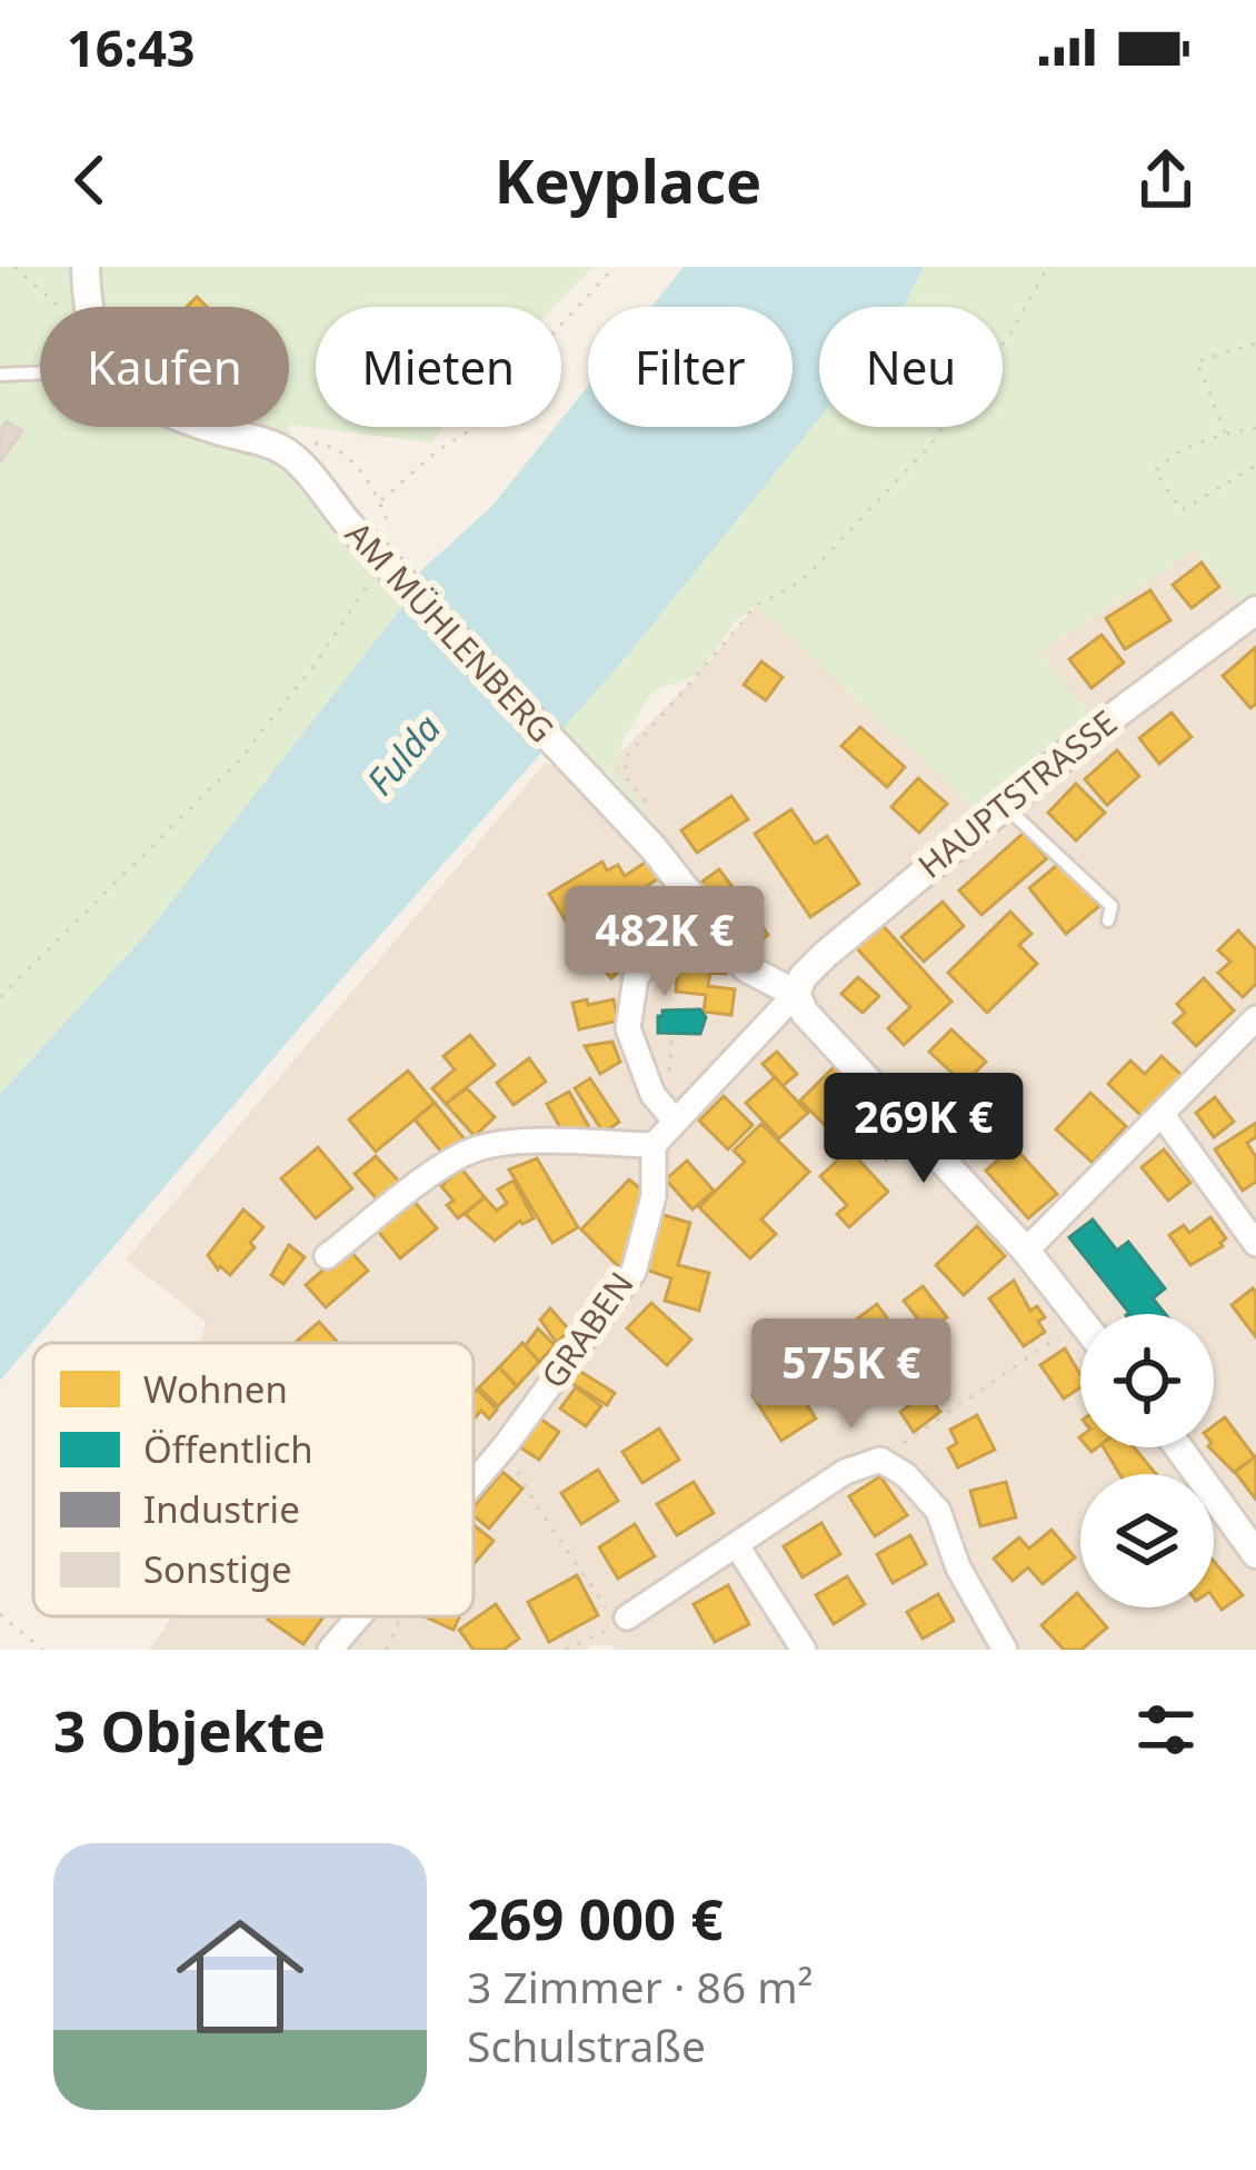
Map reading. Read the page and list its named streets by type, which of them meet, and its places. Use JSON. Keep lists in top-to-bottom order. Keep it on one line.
{"streets":{"street":["AM MÜHLENBERG","HAUPTSTRASSE","GRABEN"]},"crossings":[["AM MÜHLENBERG","HAUPTSTRASSE"]],"water":["Fulda"],"legend":["Wohnen","Öffentlich","Industrie","Sonstige"],"page":{"status":"16:43","header":"Keyplace","chip":["Kaufen","Mieten","Filter","Neu"],"price":["482K €","269K €","575K €"],"heading":"3 Objekte","list":[{"name":"269 000 €","note":"3 Zimmer · 86 m² · Schulstraße"}]}}
